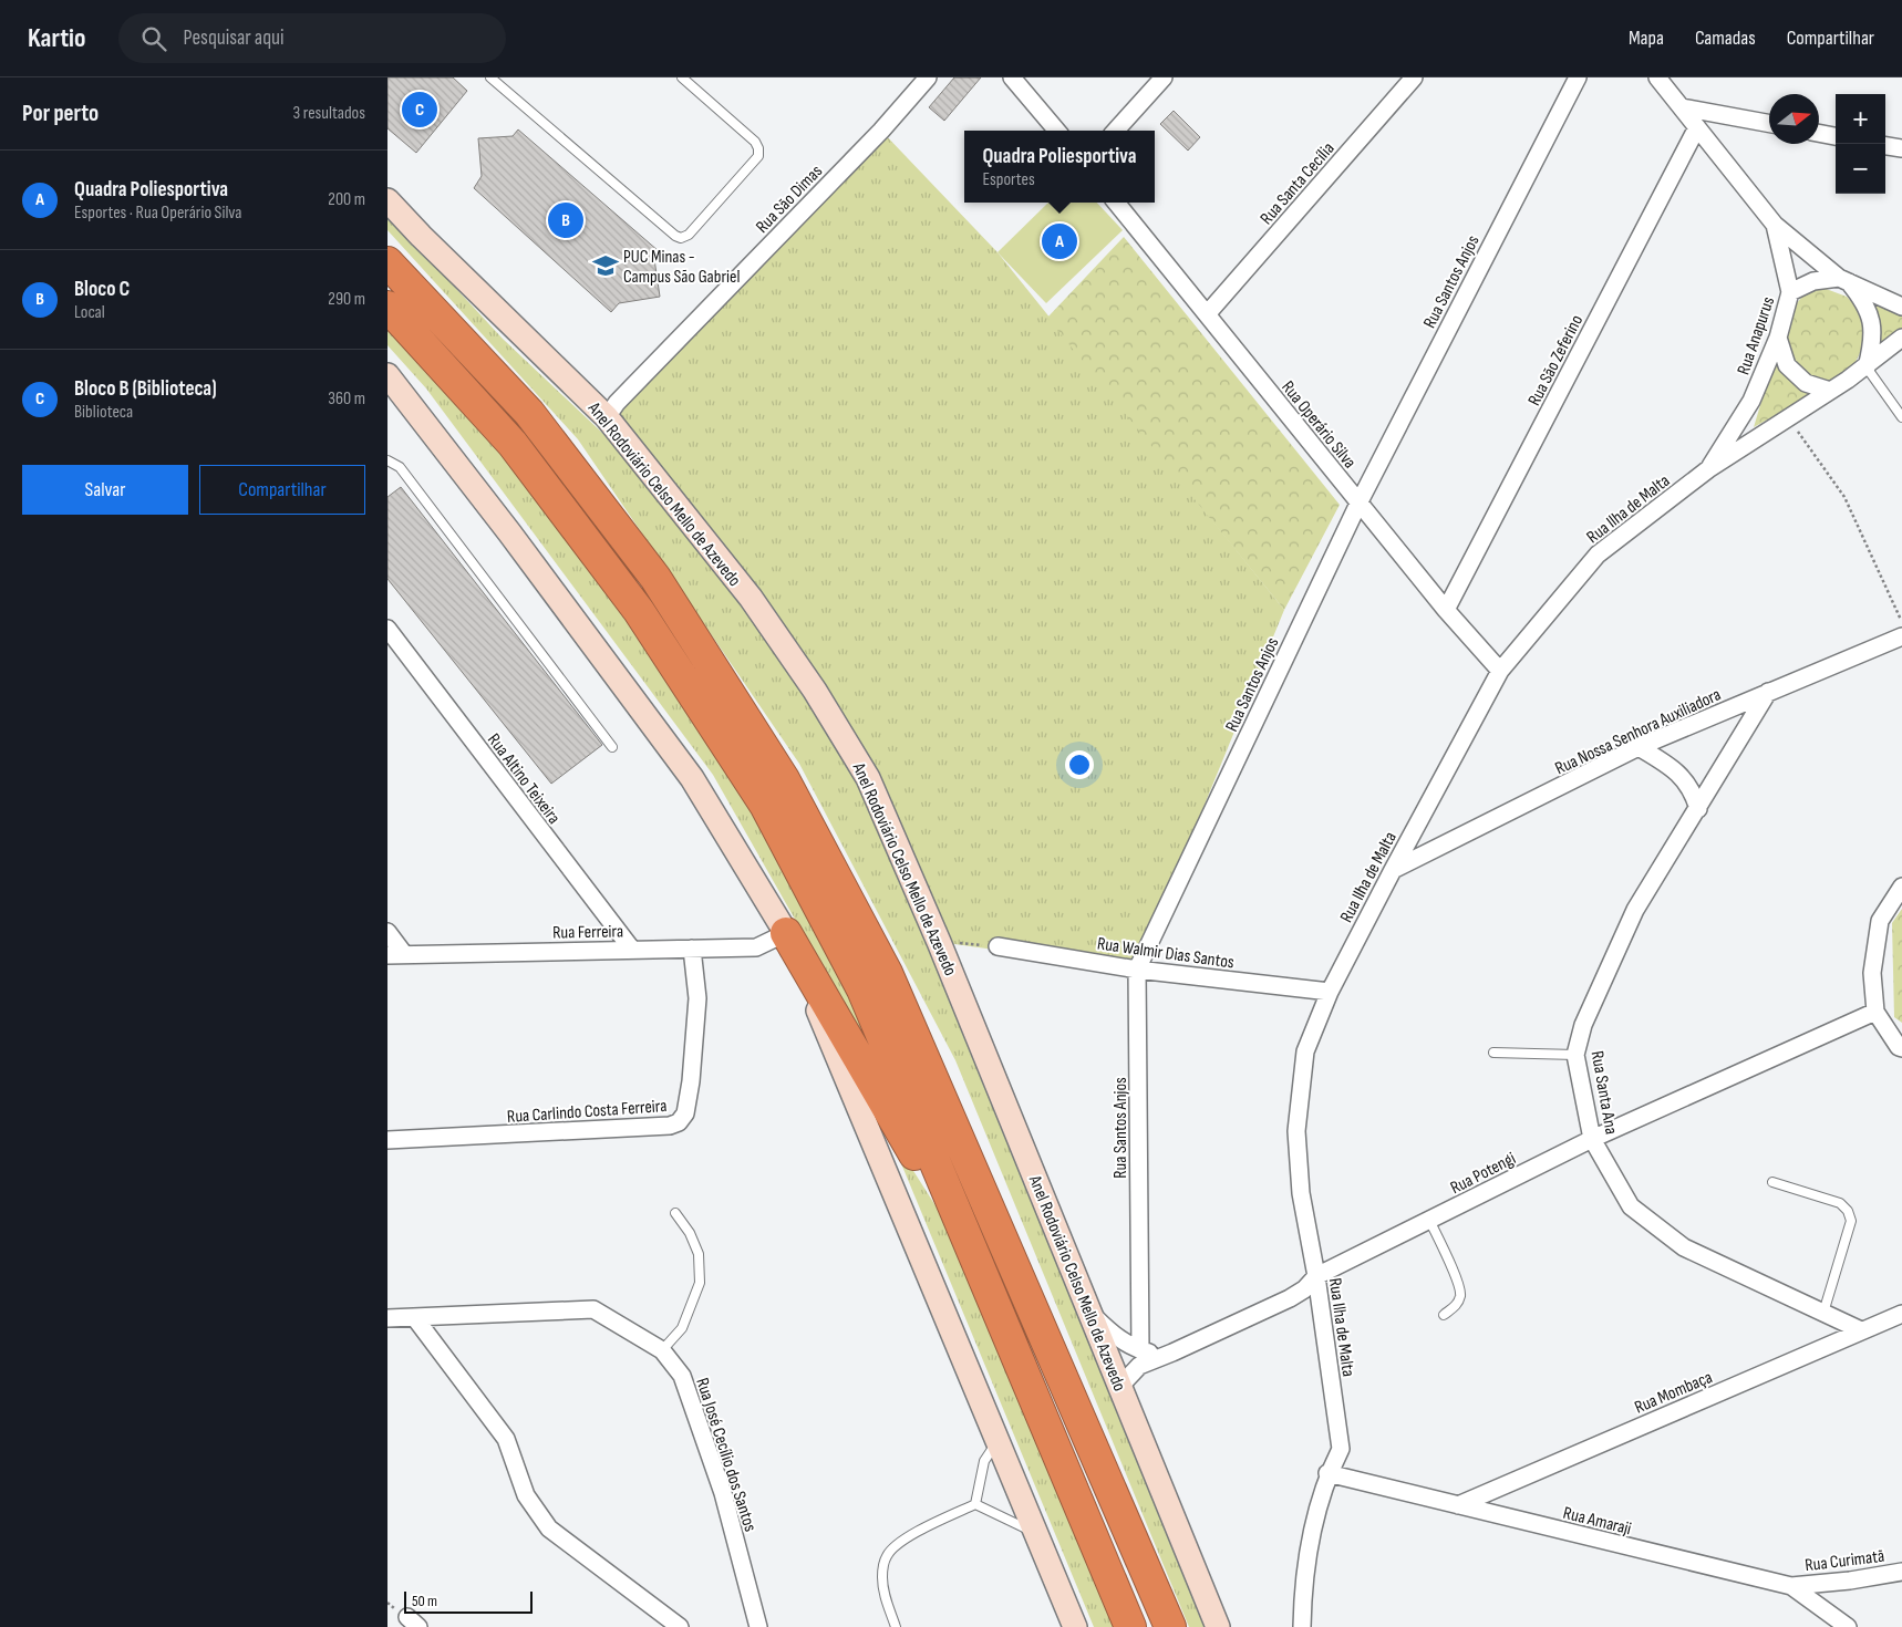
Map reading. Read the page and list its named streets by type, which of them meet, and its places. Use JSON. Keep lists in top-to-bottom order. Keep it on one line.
{"streets":{"main road":["Anel Rodoviário Celso Mello de Azevedo"],"street":["Rua Santa Cecília","Rua São Dimas","Rua Santos Anjos","Rua Anapurus","Rua São Zeferino","Rua Operário Silva","Rua Ilha de Malta","Rua Nossa Senhora Auxiliadora","Rua Altino Teixeira","Rua Ferreira","Rua Walmir Dias Santos","Rua Santa Ana","Rua Carlindo Costa Ferreira","Rua Potengi","Rua Mombaça","Rua José Cecílio dos Santos","Rua Amaraji","Rua Curimatã"]},"crossings":[["Rua Santa Cecília","Rua Operário Silva"],["Rua São Dimas","Anel Rodoviário Celso Mello de Azevedo"],["Rua Santos Anjos","Rua Operário Silva"],["Rua Santos Anjos","Rua Walmir Dias Santos"],["Rua Anapurus","Rua São Zeferino"],["Rua Anapurus","Rua Ilha de Malta"],["Rua São Zeferino","Rua Operário Silva"],["Rua Operário Silva","Rua Ilha de Malta"],["Anel Rodoviário Celso Mello de Azevedo","Rua Potengi"],["Rua Ilha de Malta","Rua Nossa Senhora Auxiliadora"],["Rua Ilha de Malta","Rua Walmir Dias Santos"],["Rua Ilha de Malta","Rua Potengi"],["Rua Ilha de Malta","Rua Amaraji"],["Rua Nossa Senhora Auxiliadora","Rua Santa Ana"],["Rua Altino Teixeira","Rua Ferreira"],["Rua Ferreira","Rua Carlindo Costa Ferreira"],["Rua Santa Ana","Rua Potengi"],["Rua Santa Ana","Rua Mombaça"],["Rua Mombaça","Rua Amaraji"],["Rua Amaraji","Rua Curimatã"]],"places":{"school or university":["PUC Minas - Campus São Gabriel"]},"scale_bar":"50 m","north":"right","page":{"header":"Kartio","search":"Pesquisar aqui","nav":["Mapa","Camadas","Compartilhar"],"heading":["Por perto","3 resultados"],"pins":["C","B","A"],"map_buttons":["+","−"],"popup":["Quadra Poliesportiva","Esportes"],"list":[{"mark":"A","name":"Quadra Poliesportiva","note":"Esportes · Rua Operário Silva","value":"200 m"},{"mark":"B","name":"Bloco C","note":"Local","value":"290 m"},{"mark":"C","name":"Bloco B (Biblioteca)","note":"Biblioteca","value":"360 m"}],"buttons":["Salvar","Compartilhar"],"scale":"50 m"}}
